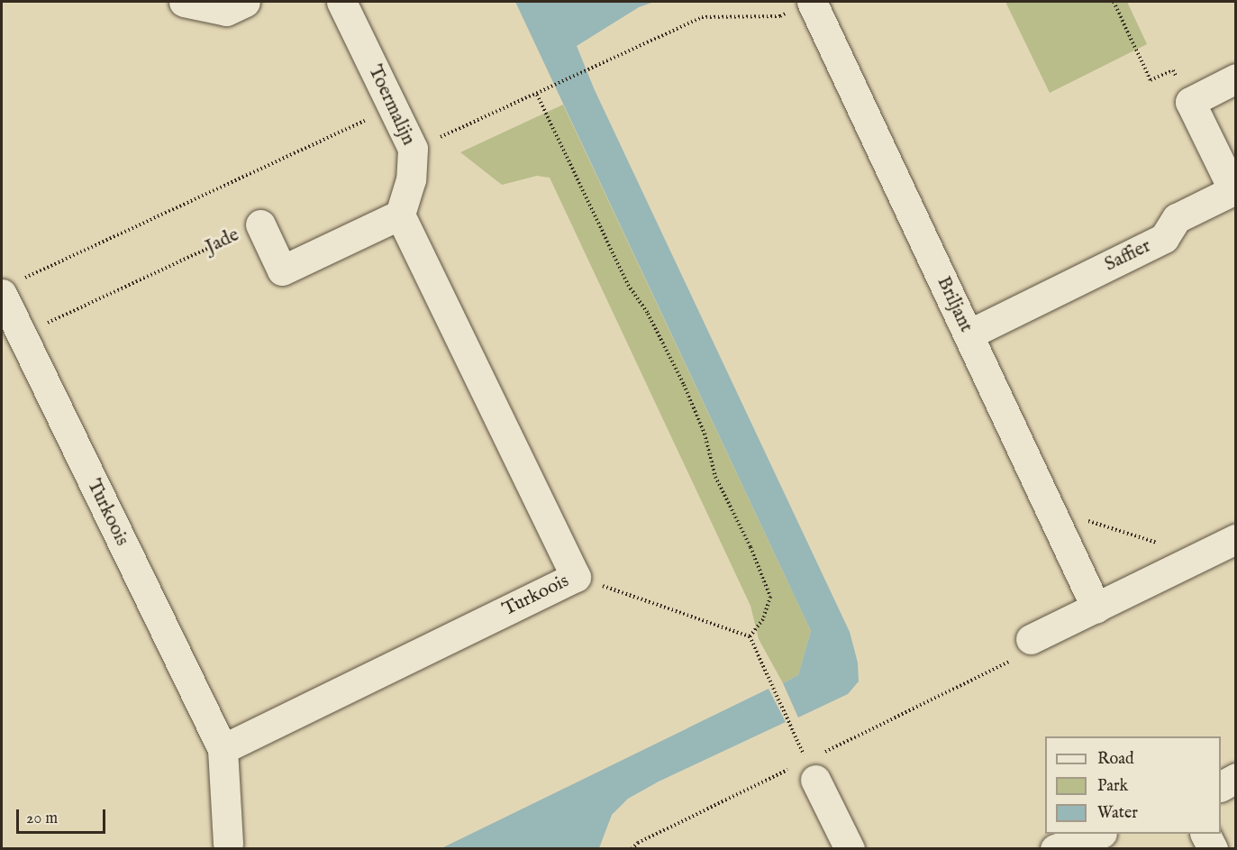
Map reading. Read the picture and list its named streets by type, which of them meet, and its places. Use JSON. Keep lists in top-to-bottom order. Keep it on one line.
{"streets":{"street":["Toermalijn","Jade","Saffier","Briljant","Turkoois"]},"crossings":[["Toermalijn","Jade"],["Toermalijn","Turkoois"],["Jade","Turkoois"],["Saffier","Briljant"]],"legend":["Road","Park","Water"],"scale_bar":"20 m"}
